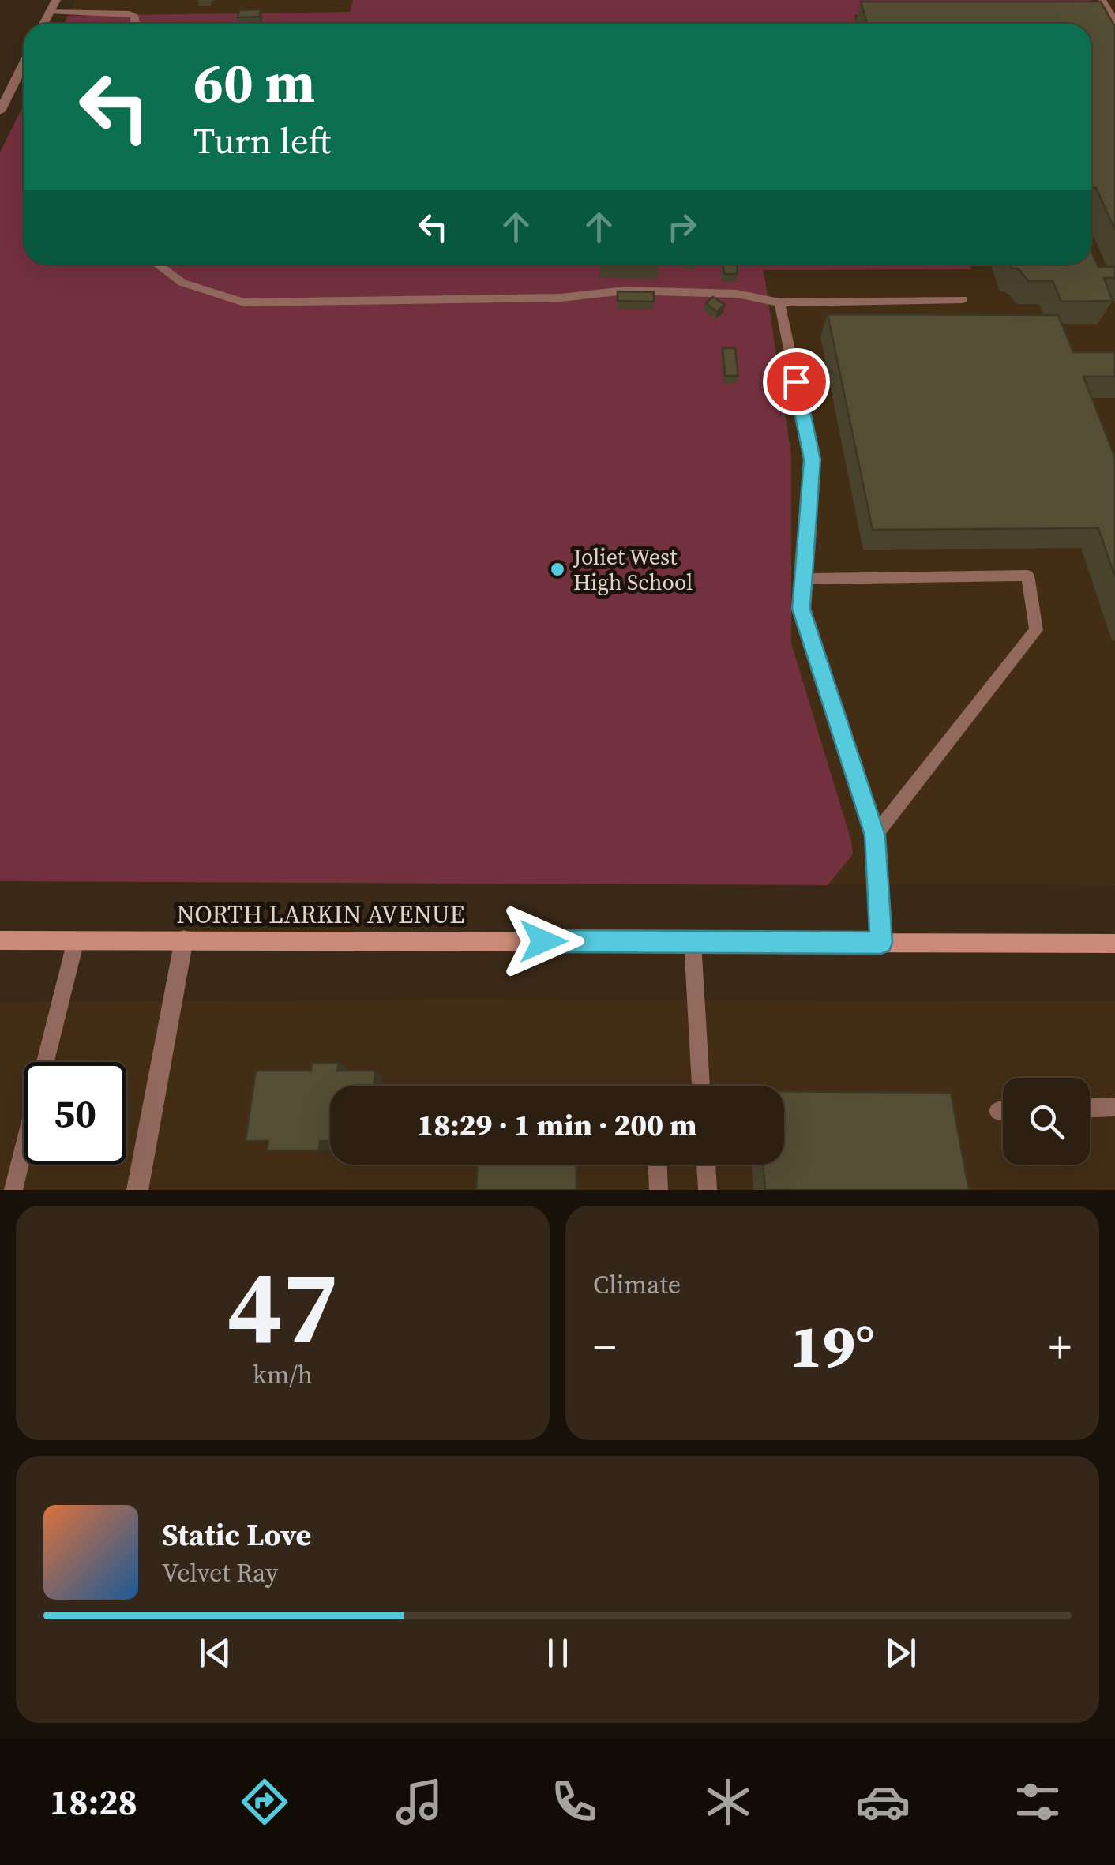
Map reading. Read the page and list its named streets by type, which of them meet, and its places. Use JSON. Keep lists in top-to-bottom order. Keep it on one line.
{"streets":{"main road":["NORTH LARKIN AVENUE"]},"places":["Joliet West High School"],"page":{"turn":["60 m","Turn left"],"limit":"50","trip":"18:29 · 1 min · 200 m","tile":[["47","km/h"],"Climate"],"heat":["−","19°","+"],"song":["Static Love","Velvet Ray"],"tabs":"18:28"}}
